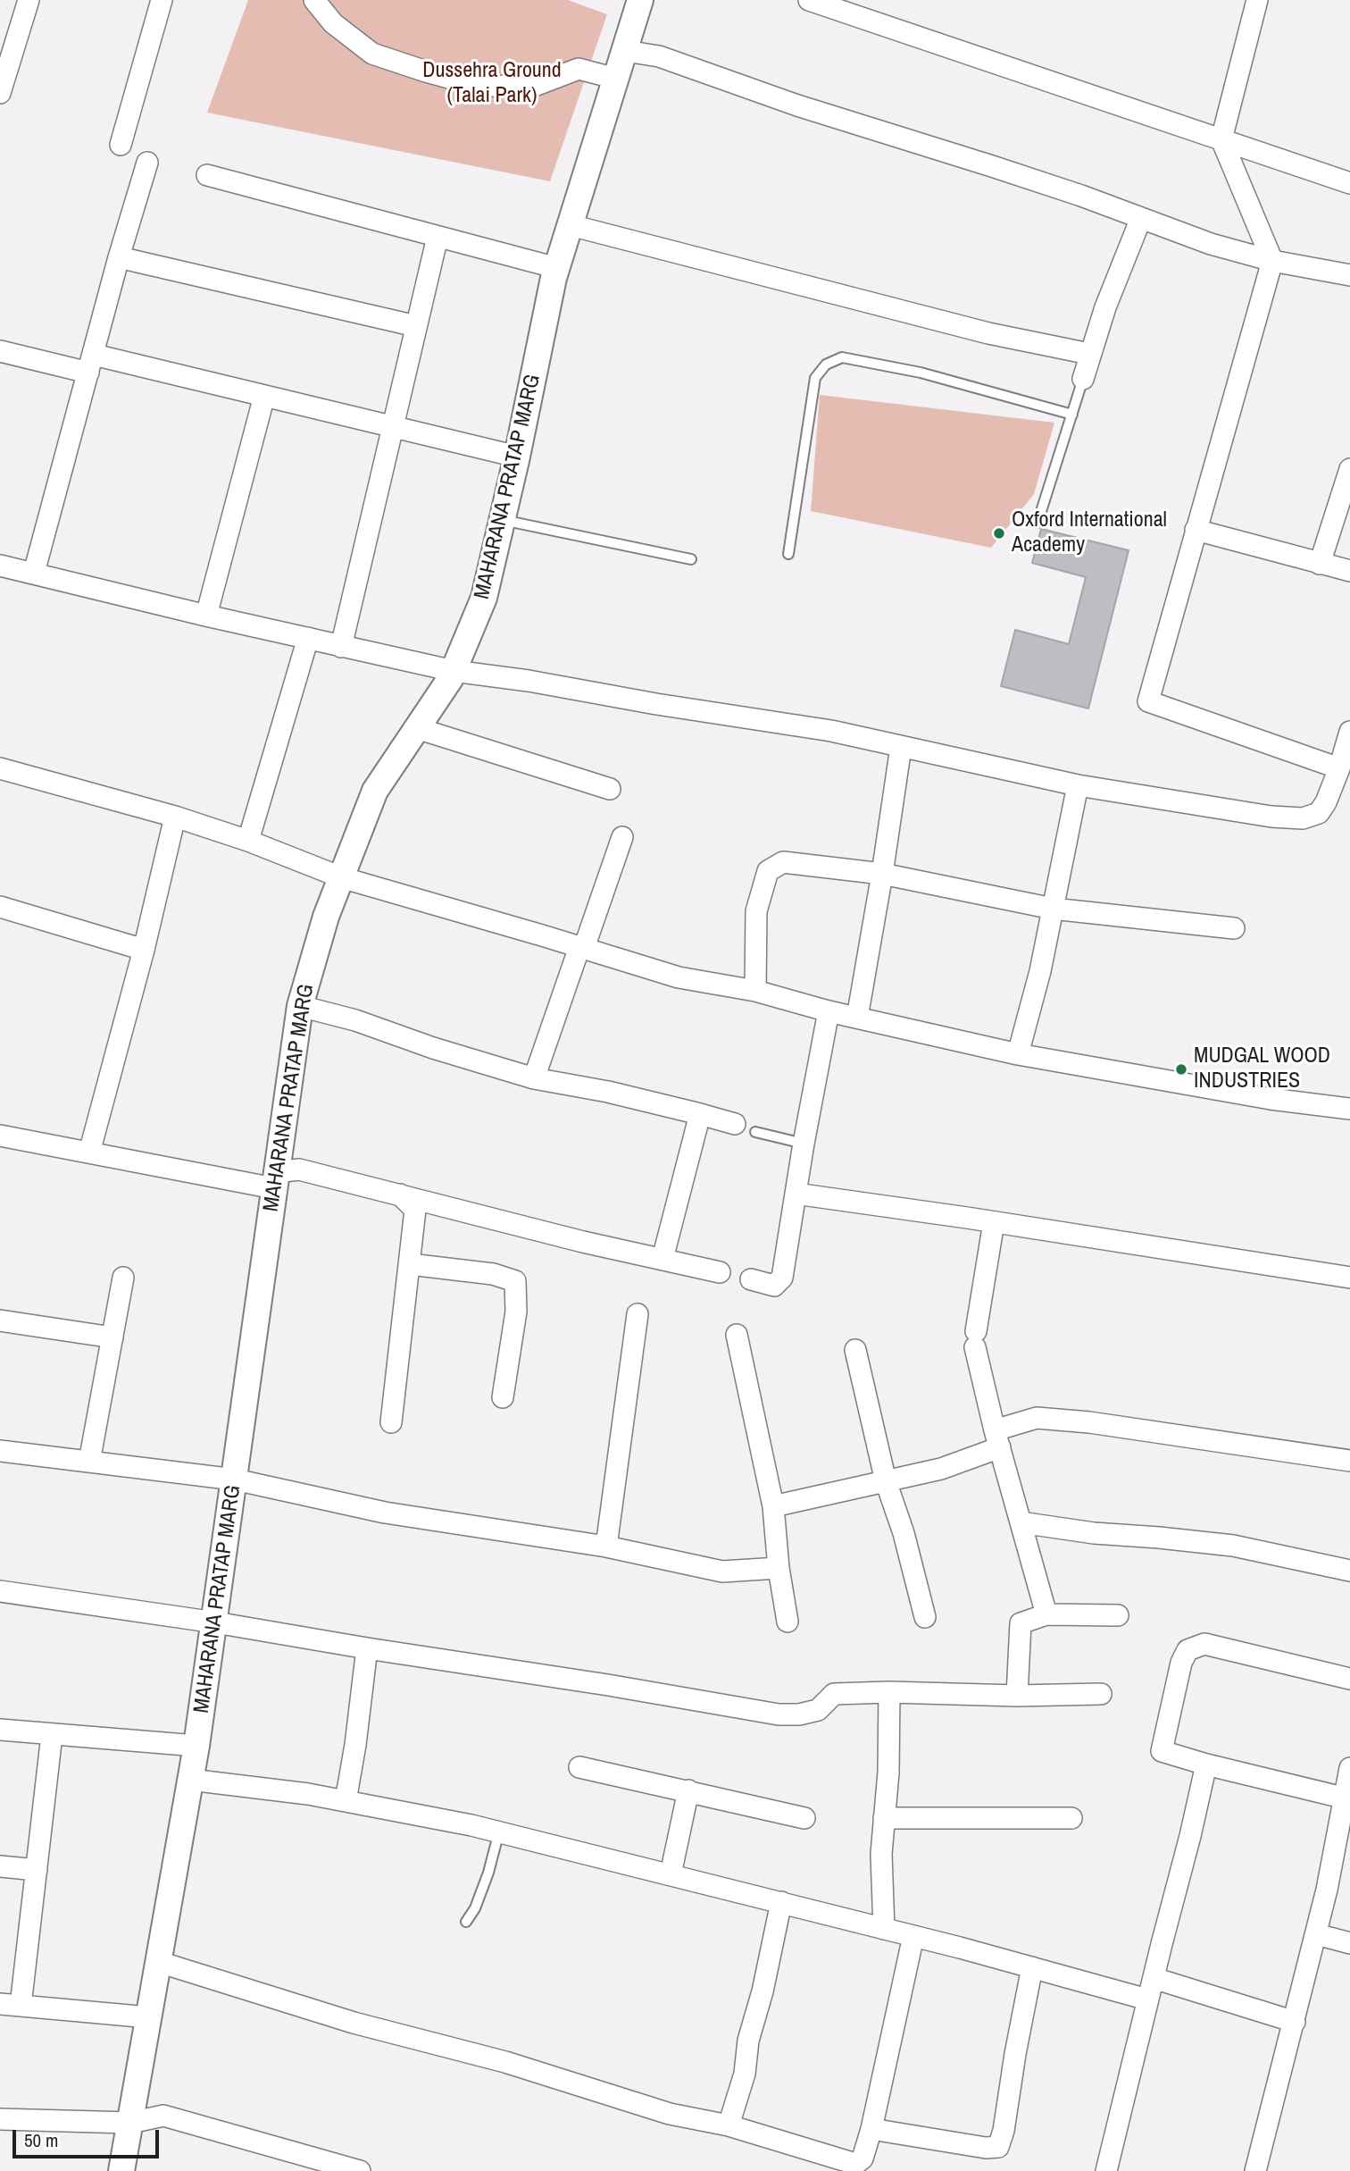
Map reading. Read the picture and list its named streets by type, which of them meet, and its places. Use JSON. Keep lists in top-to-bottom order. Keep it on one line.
{"streets":{"street":["MAHARANA PRATAP MARG"]},"parks":["Dussehra Ground (Talai Park)"],"places":["Oxford International Academy","MUDGAL WOOD INDUSTRIES"],"scale_bar":"50 m"}
